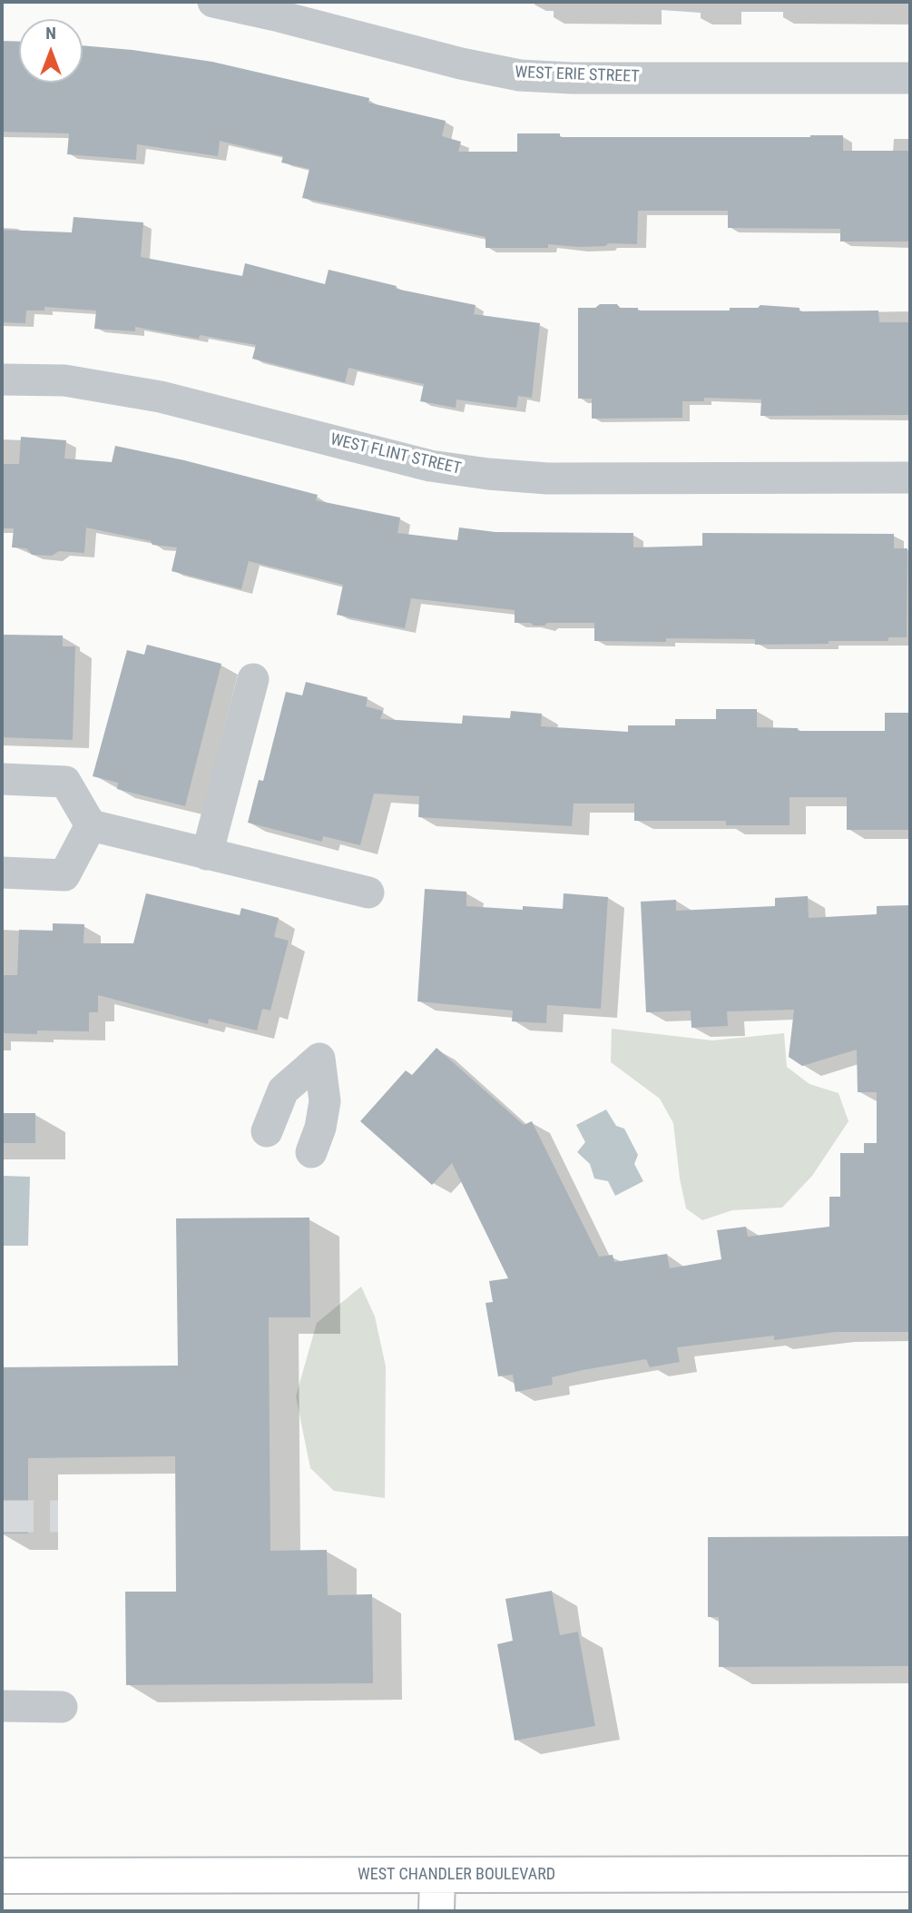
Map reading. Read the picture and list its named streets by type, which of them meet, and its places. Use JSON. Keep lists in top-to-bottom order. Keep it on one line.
{"streets":{"main road":["WEST CHANDLER BOULEVARD"],"street":["WEST ERIE STREET","WEST FLINT STREET"]},"north":"top"}
